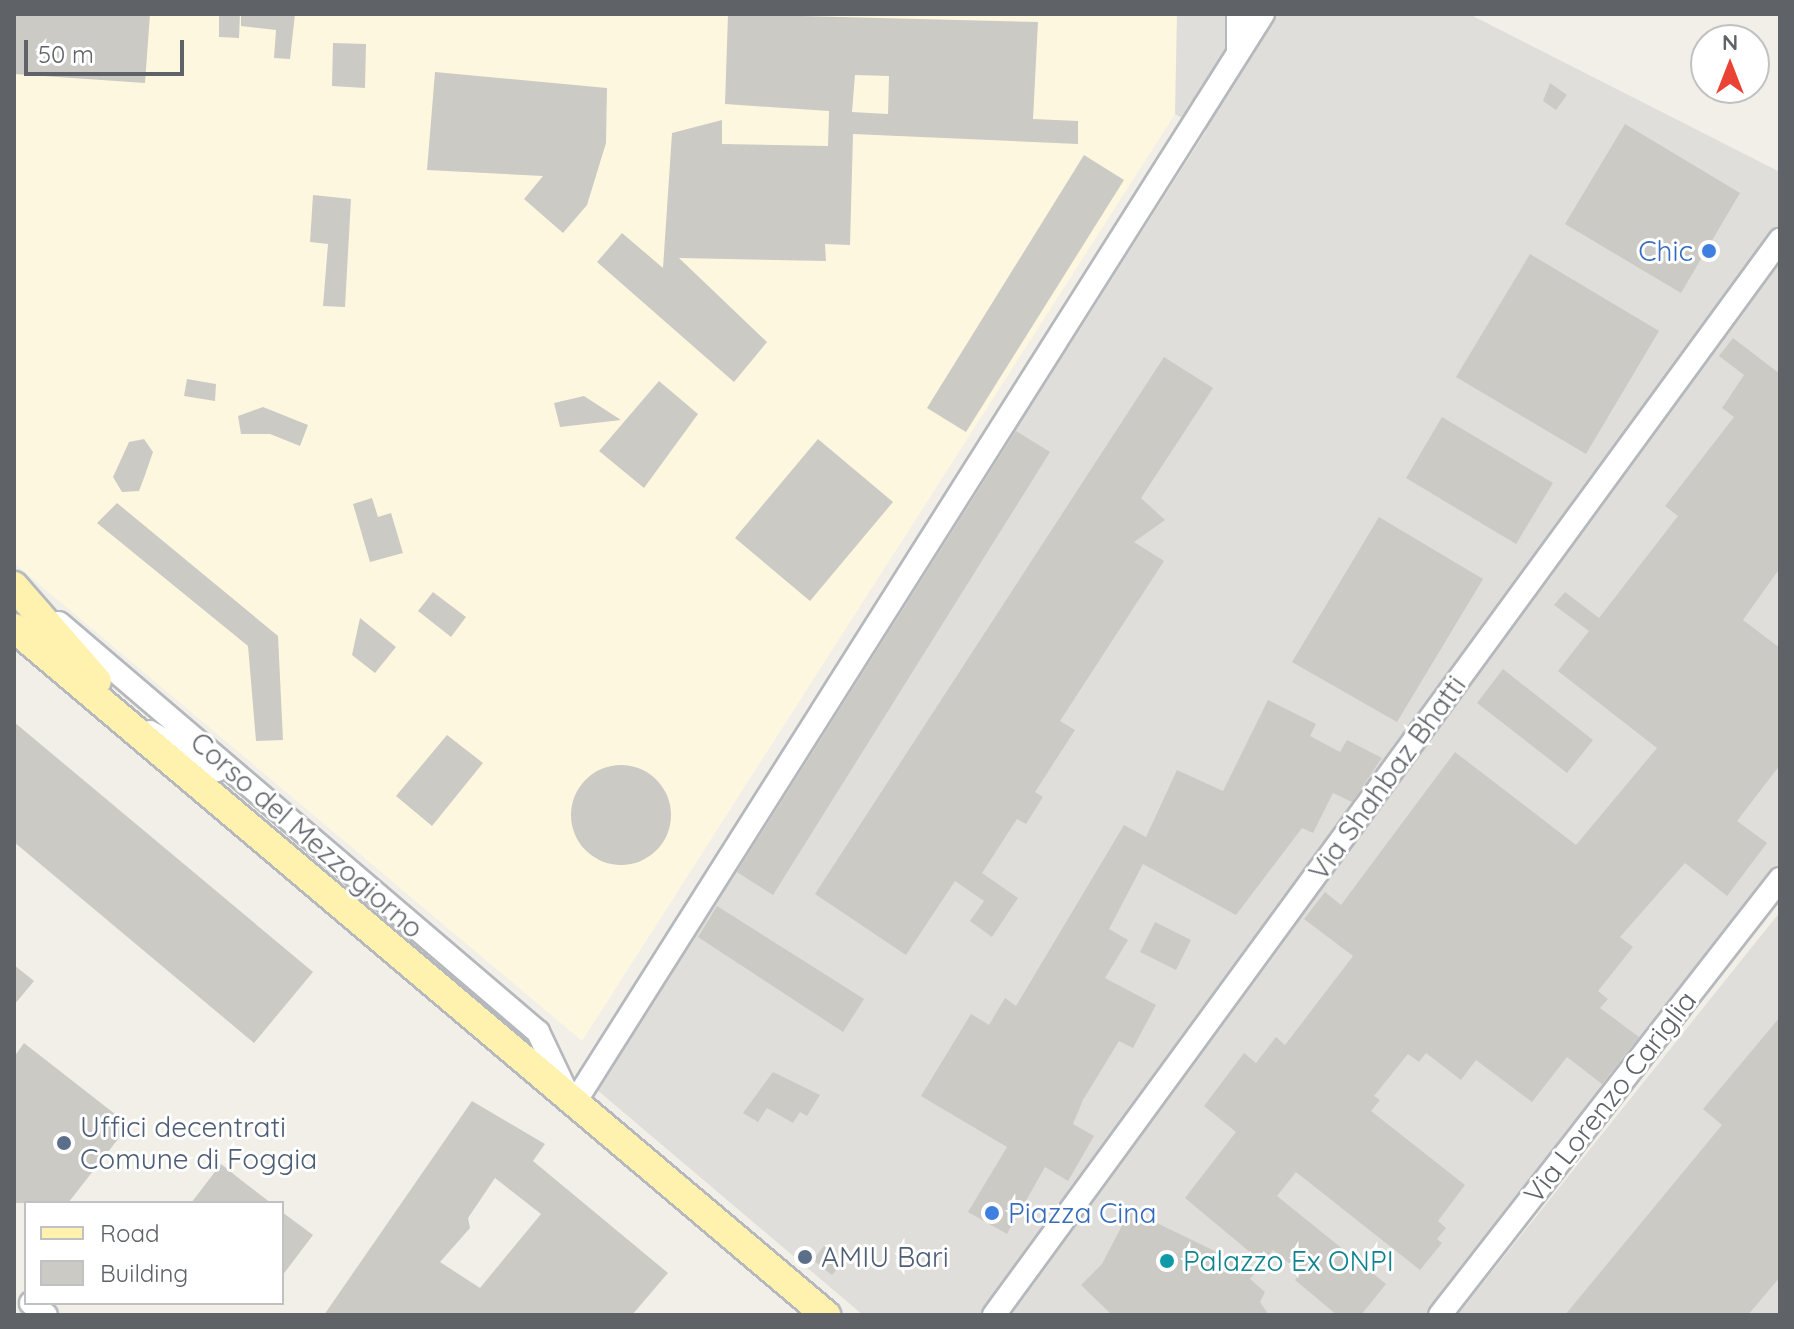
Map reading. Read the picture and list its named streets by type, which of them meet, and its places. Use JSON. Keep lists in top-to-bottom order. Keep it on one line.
{"streets":{"main road":["Corso del Mezzogiorno"],"street":["Via Shahbaz Bhatti","Via Lorenzo Cariglia"]},"places":["Chic","Uffici decentrati Comune di Foggia","Piazza Cina","AMIU Bari","Palazzo Ex ONPI"],"legend":["Road","Building"],"scale_bar":"50 m","north":"top"}
